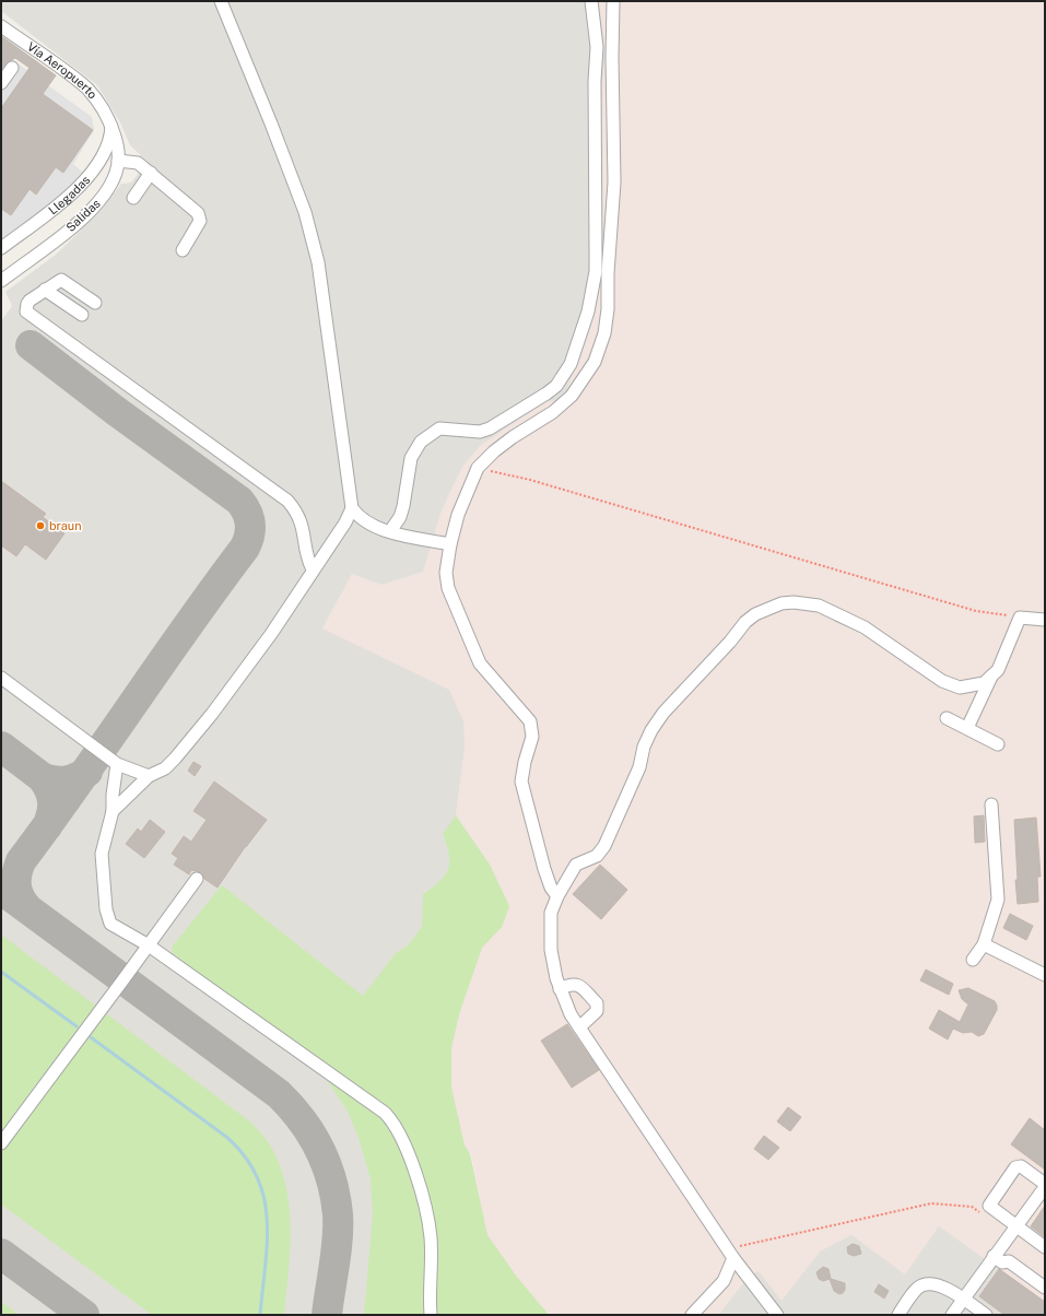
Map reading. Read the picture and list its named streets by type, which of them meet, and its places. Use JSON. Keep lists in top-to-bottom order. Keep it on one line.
{"streets":{"street":["Vía Aeropuerto","Llegadas","Salidas"]},"crossings":[["Vía Aeropuerto","Llegadas"],["Vía Aeropuerto","Salidas"],["Llegadas","Salidas"]],"places":["braun"]}
